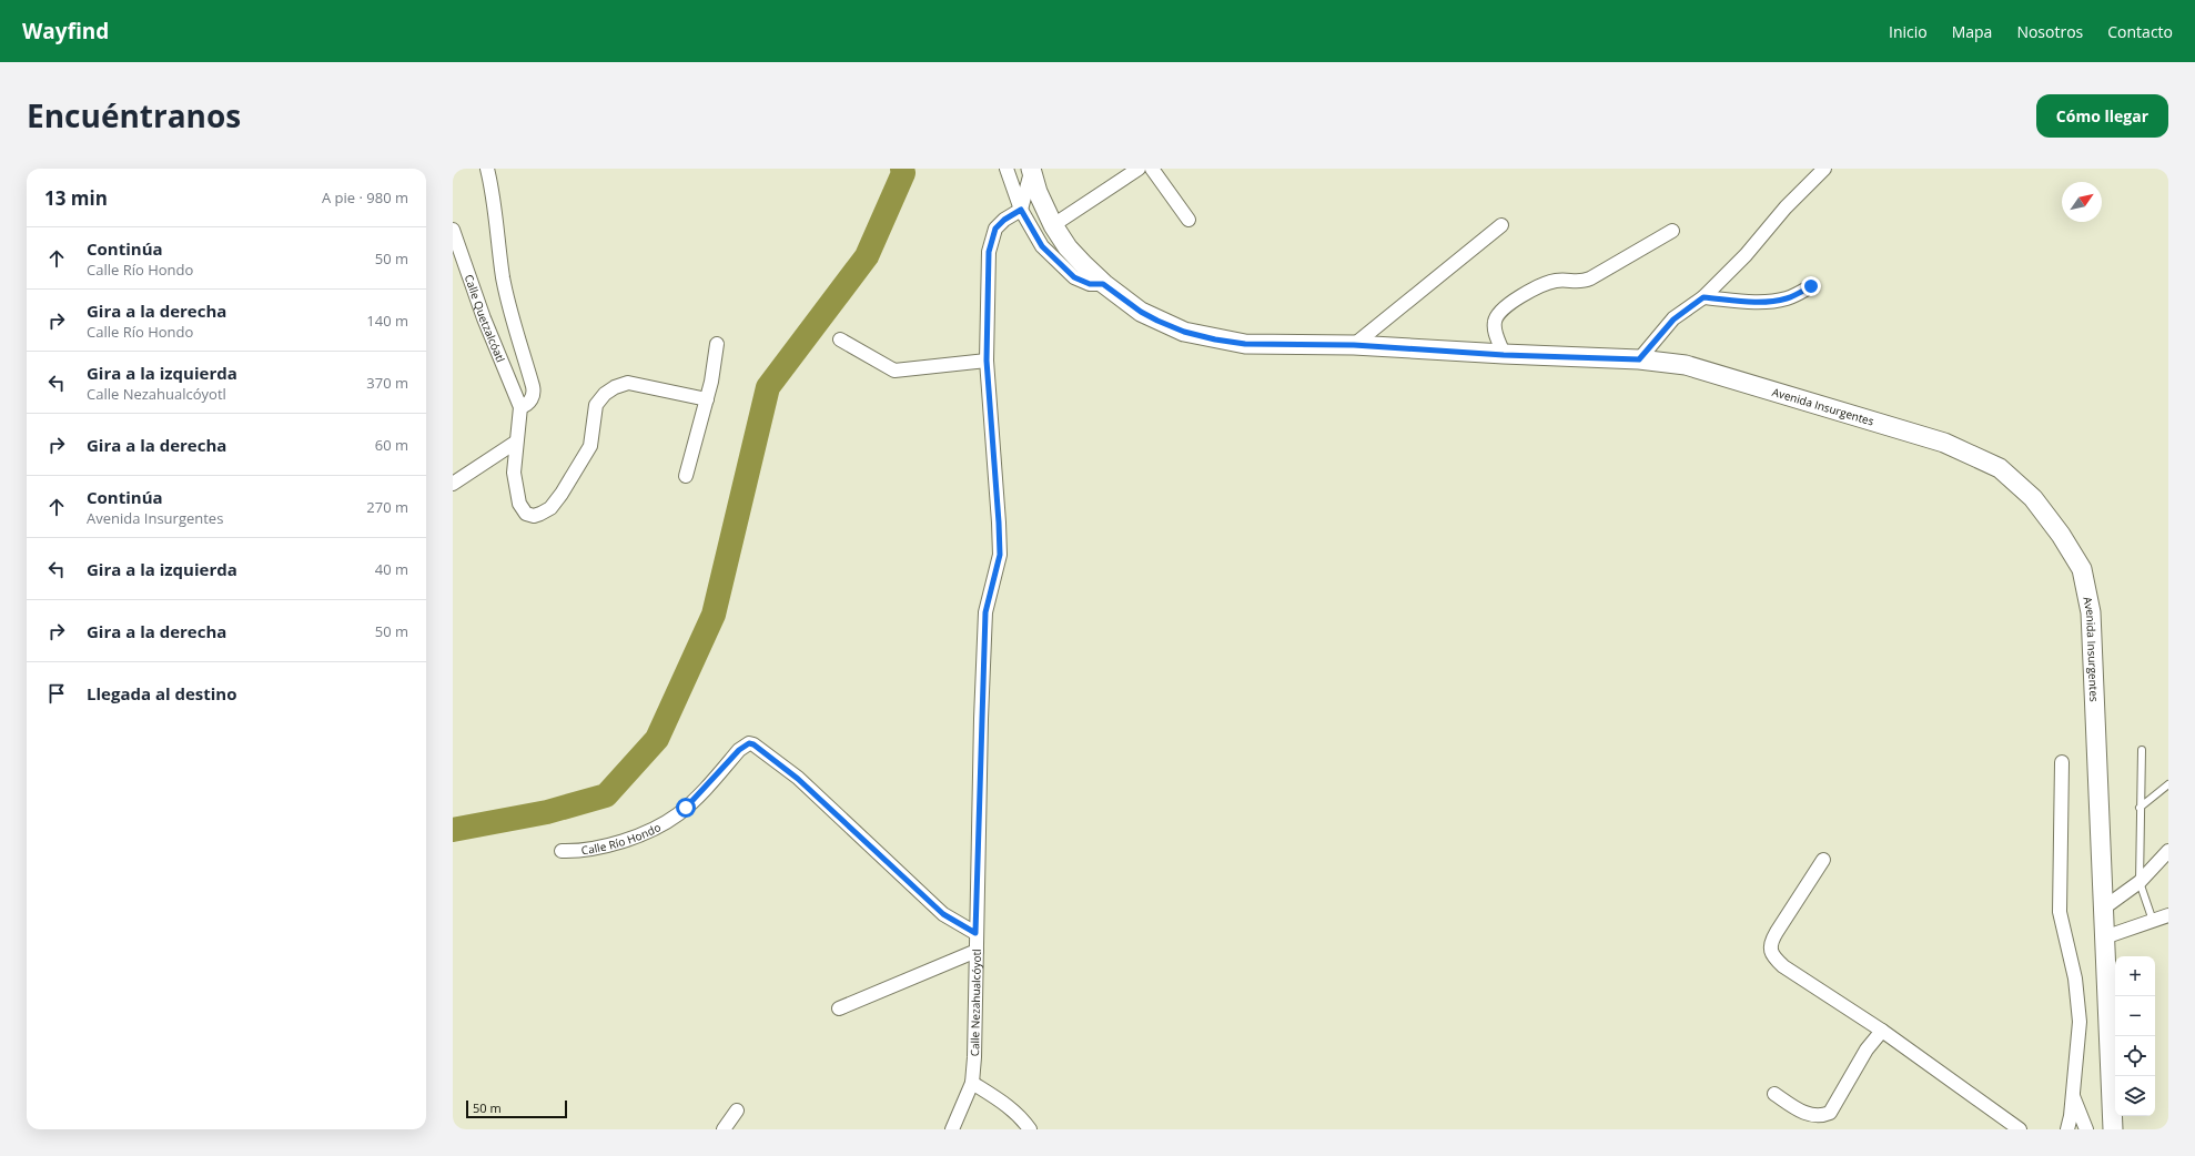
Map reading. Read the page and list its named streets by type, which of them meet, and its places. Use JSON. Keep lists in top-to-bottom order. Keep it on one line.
{"streets":{"main road":["Avenida Insurgentes"],"street":["Calle Quetzalcóatl","Calle Río Hondo","Calle Nezahualcóyotl"]},"crossings":[["Calle Río Hondo","Calle Nezahualcóyotl"]],"scale_bar":"50 m","north":"top right","page":{"header":"Wayfind","nav":["Inicio","Mapa","Nosotros","Contacto"],"title":"Encuéntranos","buttons":"Cómo llegar","heading":["13 min","A pie · 980 m"],"list":[["Continúa","Calle Río Hondo","50 m"],["Gira a la derecha","Calle Río Hondo","140 m"],["Gira a la izquierda","Calle Nezahualcóyotl","370 m"],["Gira a la derecha","60 m"],["Continúa","Avenida Insurgentes","270 m"],["Gira a la izquierda","40 m"],["Gira a la derecha","50 m"],"Llegada al destino"],"map_buttons":["+","−"],"scale":"50 m"}}
